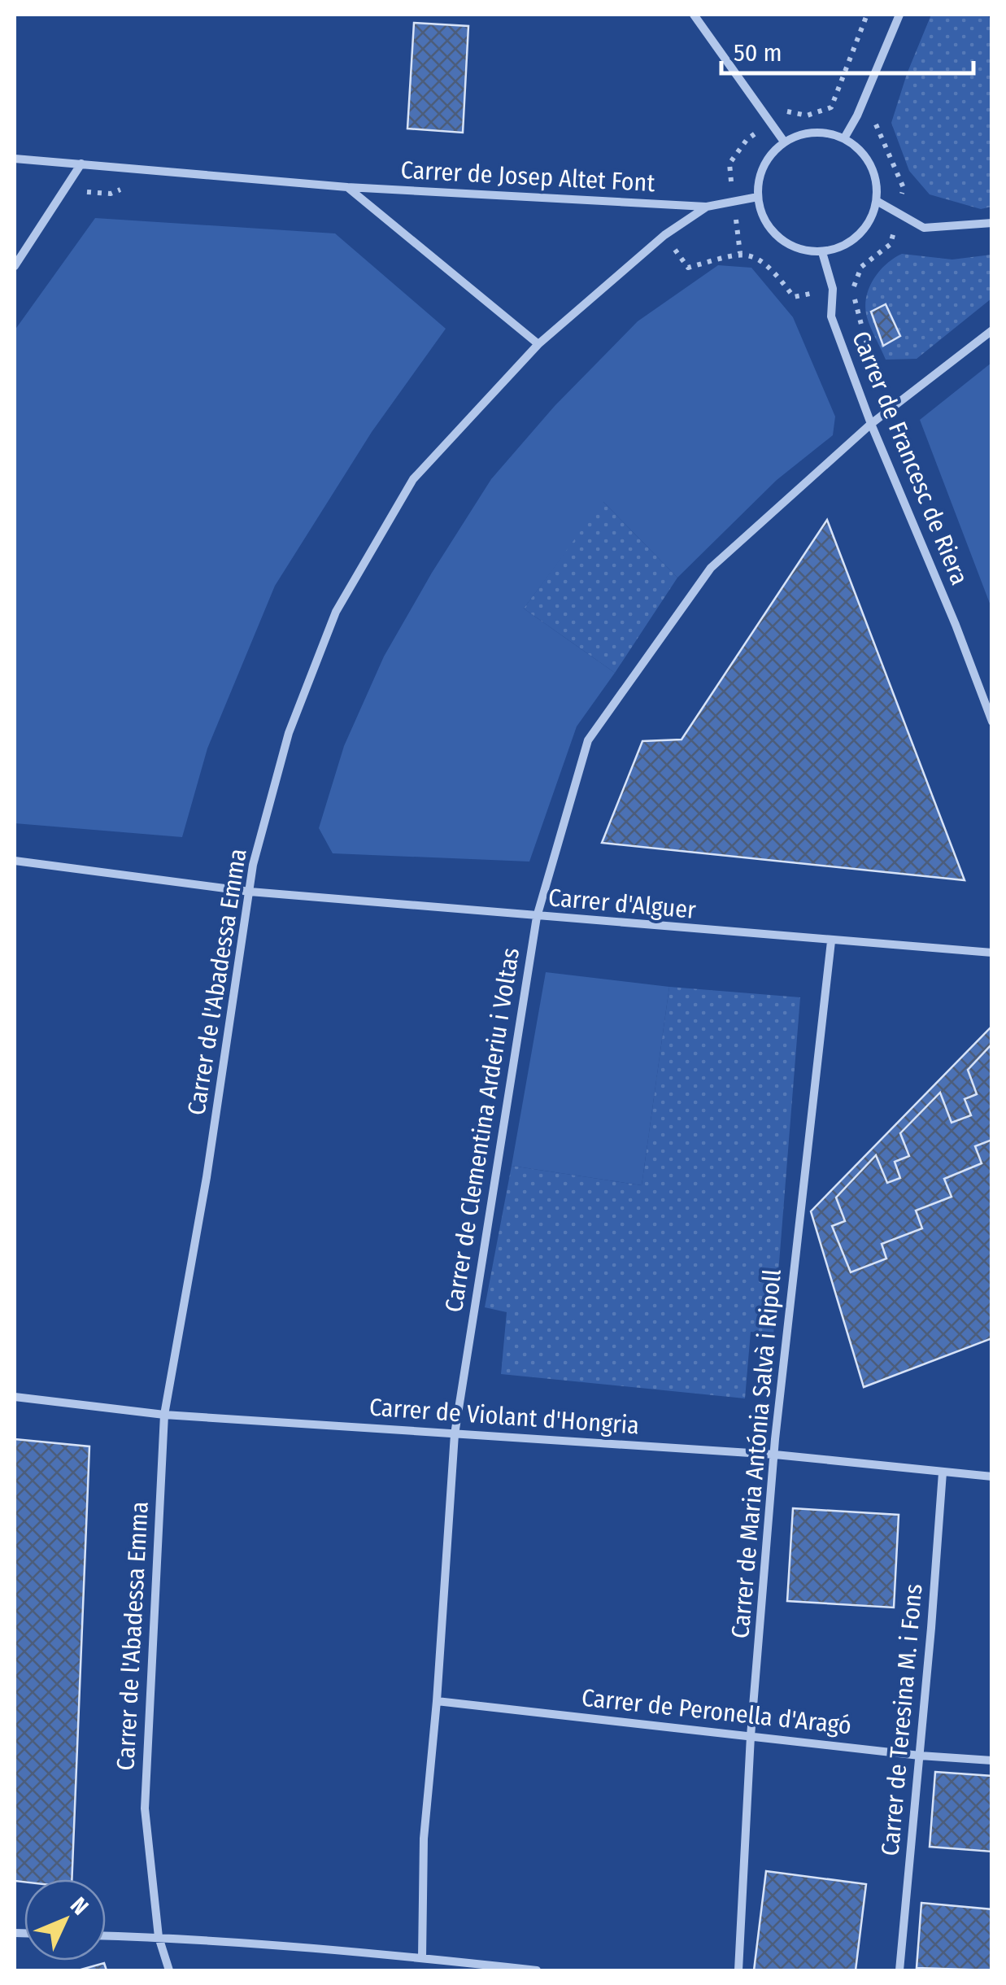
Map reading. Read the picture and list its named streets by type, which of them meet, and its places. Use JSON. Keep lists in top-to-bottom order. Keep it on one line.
{"streets":{"street":["Carrer de Josep Altet Font","Carrer de Francesc de Riera","Carrer d'Alguer","Carrer de l'Abadessa Emma","Carrer de Clementina Arderiu i Voltas","Carrer de Violant d'Hongria","Carrer de Maria Antónia Salvà i Ripoll","Carrer de Peronella d'Aragó","Carrer de Teresina M. i Fons"]},"crossings":[["Carrer de Josep Altet Font","Carrer de l'Abadessa Emma"],["Carrer de Francesc de Riera","Carrer de l'Abadessa Emma"],["Carrer de Francesc de Riera","Carrer de Clementina Arderiu i Voltas"],["Carrer d'Alguer","Carrer de l'Abadessa Emma"],["Carrer d'Alguer","Carrer de Clementina Arderiu i Voltas"],["Carrer d'Alguer","Carrer de Maria Antónia Salvà i Ripoll"],["Carrer de l'Abadessa Emma","Carrer de Violant d'Hongria"],["Carrer de Clementina Arderiu i Voltas","Carrer de Violant d'Hongria"],["Carrer de Clementina Arderiu i Voltas","Carrer de Peronella d'Aragó"],["Carrer de Violant d'Hongria","Carrer de Maria Antónia Salvà i Ripoll"],["Carrer de Violant d'Hongria","Carrer de Teresina M. i Fons"],["Carrer de Maria Antónia Salvà i Ripoll","Carrer de Peronella d'Aragó"],["Carrer de Peronella d'Aragó","Carrer de Teresina M. i Fons"]],"scale_bar":"50 m","north":"top right"}
